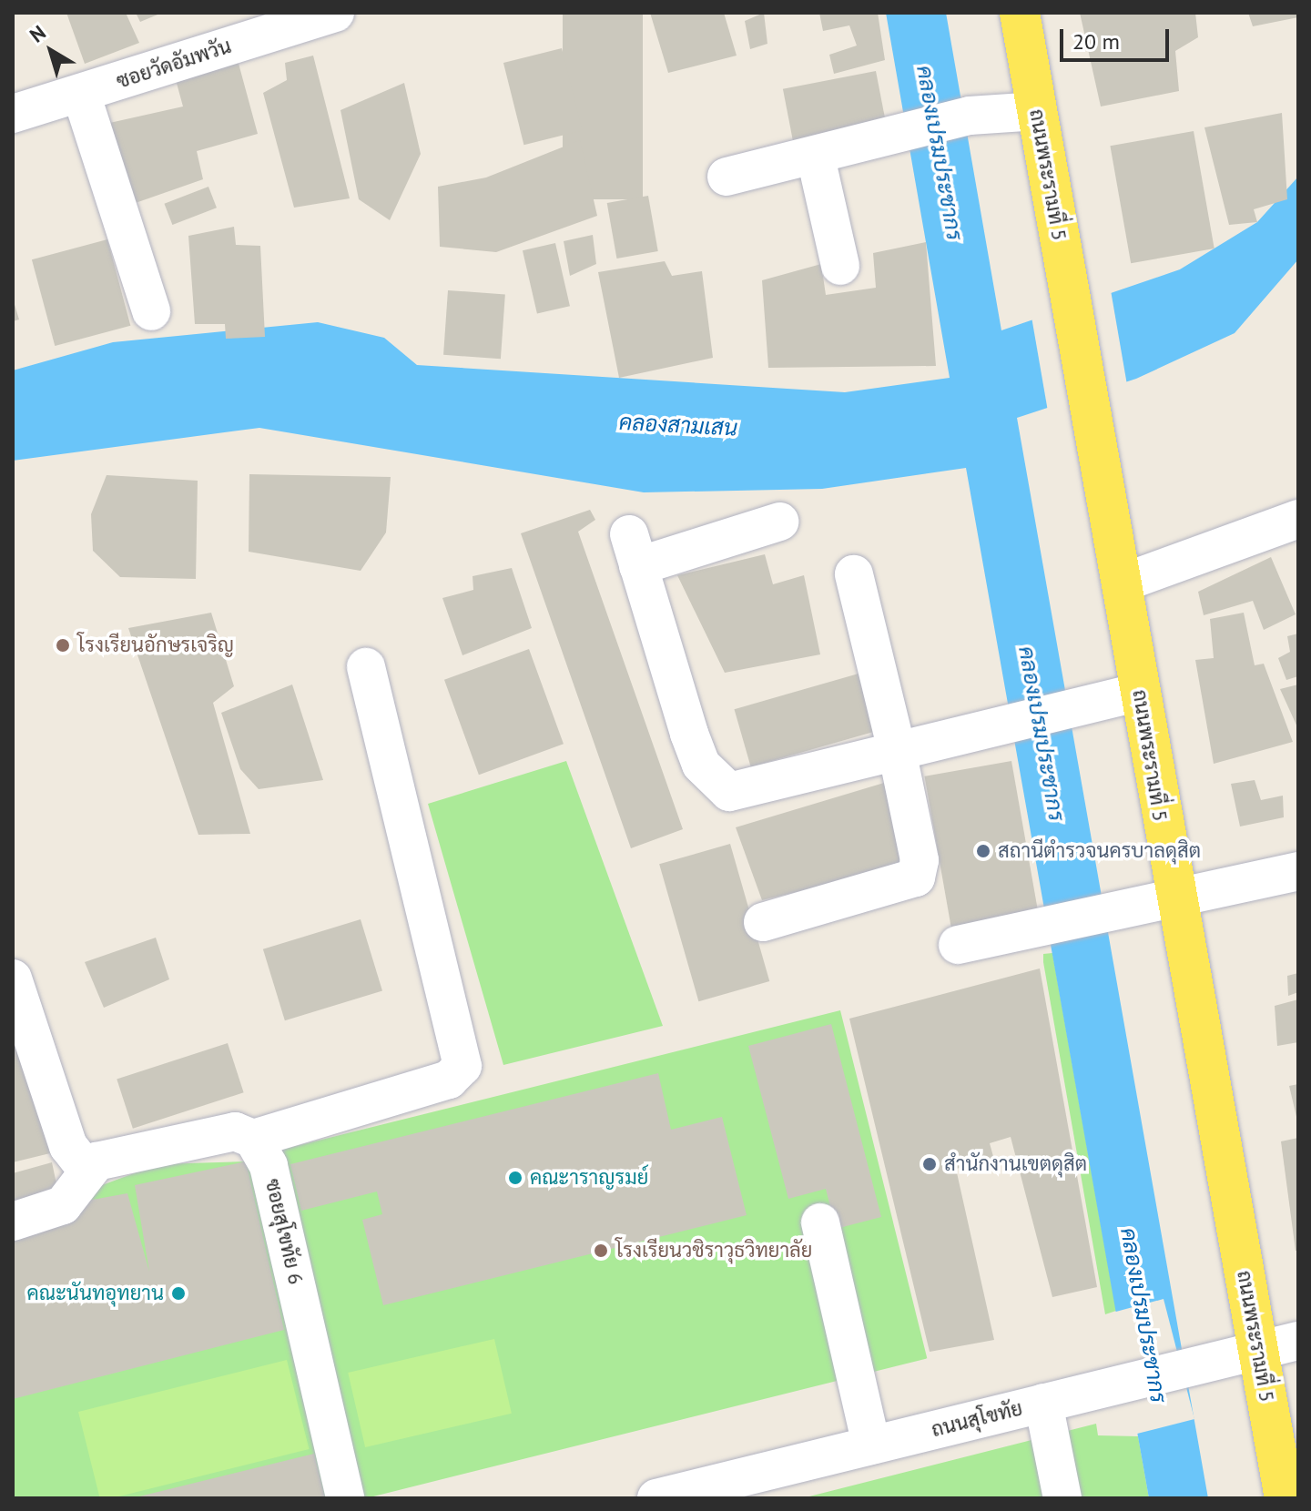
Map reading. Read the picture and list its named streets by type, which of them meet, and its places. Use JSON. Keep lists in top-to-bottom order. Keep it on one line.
{"streets":{"main road":["ถนนพระรามที่ 5"],"street":["ซอยวัดอัมพวัน","ซอยสุโขทัย 6","ถนนสุโขทัย"]},"crossings":[["ถนนพระรามที่ 5","ถนนสุโขทัย"]],"water":["คลองเปรมประชากร","คลองสามเสน"],"places":["โรงเรียนอักษรเจริญ","สถานีตำรวจนครบาลดุสิต","สำนักงานเขตดุสิต","คณะาราญรมย์","โรงเรียนวชิราวุธวิทยาลัย","คณะนันทอุทยาน"],"scale_bar":"20 m","north":"top left"}
